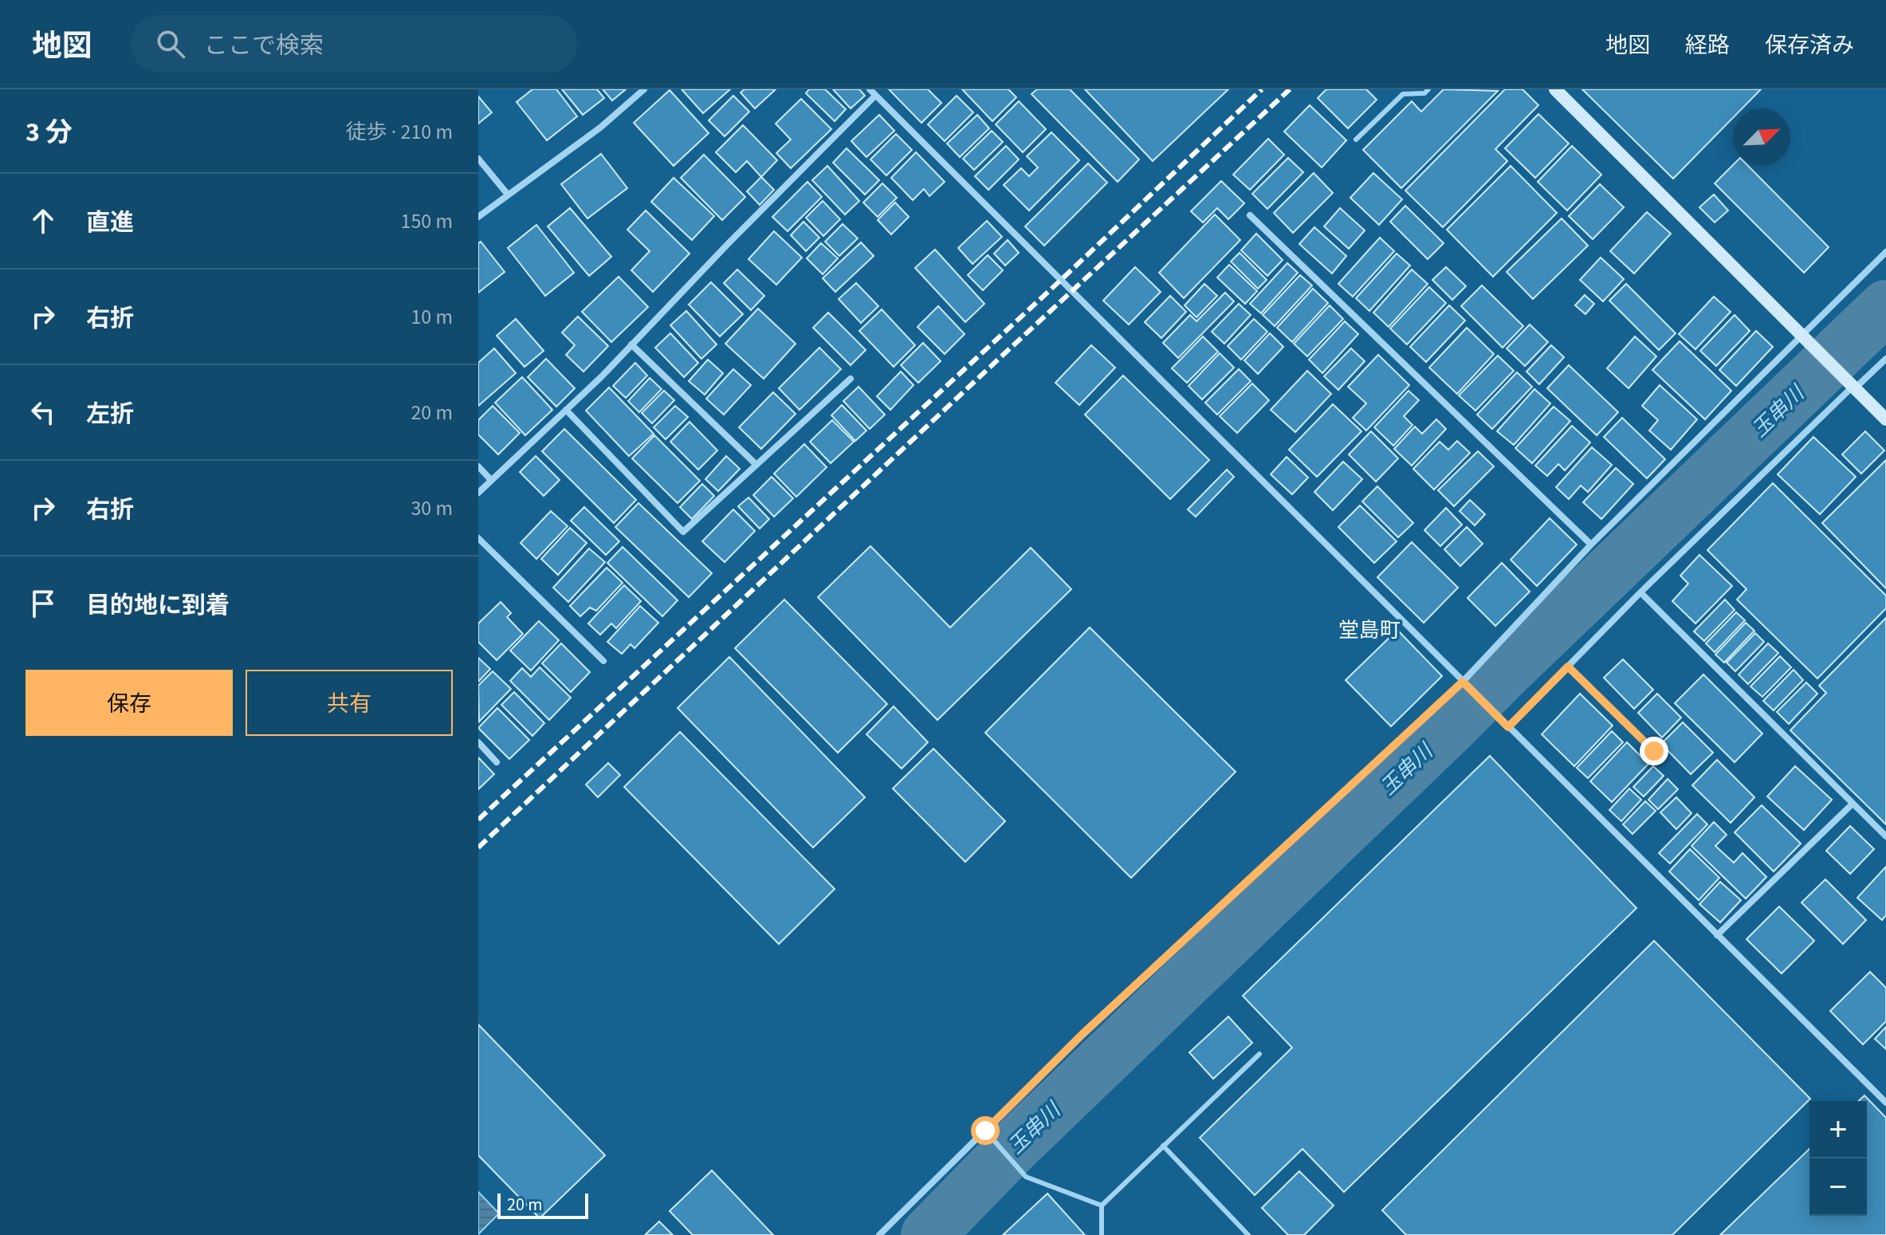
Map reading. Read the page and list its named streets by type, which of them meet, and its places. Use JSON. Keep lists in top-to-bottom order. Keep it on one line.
{"districts":["堂島町"],"water":["玉串川"],"scale_bar":"20 m","north":"top right","page":{"header":"地図","search":"ここで検索","nav":["地図","経路","保存済み"],"heading":["3 分","徒歩 · 210 m"],"list":[["直進","150 m"],["右折","10 m"],["左折","20 m"],["右折","30 m"],"目的地に到着"],"buttons":["保存","共有"],"map_buttons":["+","−"],"scale":"20 m"}}
